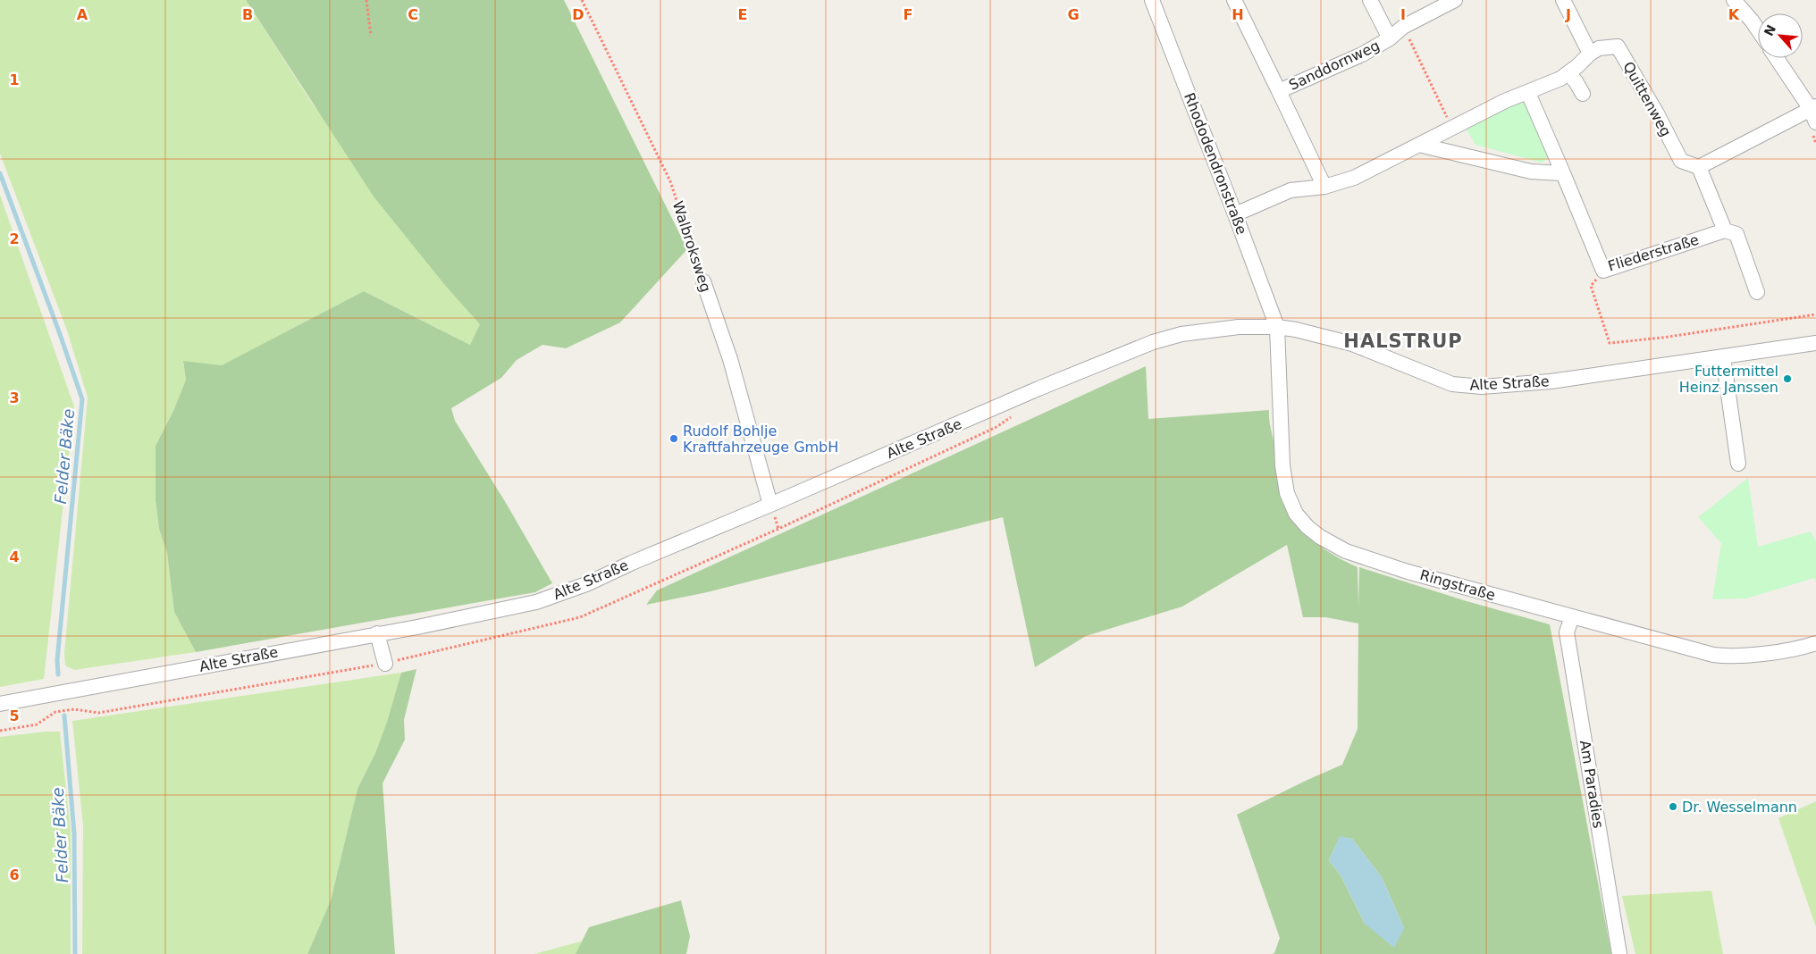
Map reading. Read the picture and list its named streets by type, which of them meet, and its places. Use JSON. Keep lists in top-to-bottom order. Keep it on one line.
{"streets":{"street":["Sanddornweg","Quittenweg","Rhododendronstraße","Walbroksweg","Fliederstraße","Alte Straße","Ringstraße","Am Paradies"]},"crossings":[["Quittenweg","Fliederstraße"],["Rhododendronstraße","Alte Straße"],["Rhododendronstraße","Ringstraße"],["Walbroksweg","Alte Straße"],["Alte Straße","Ringstraße"],["Ringstraße","Am Paradies"]],"districts":["HALSTRUP"],"water":["Felder Bäke"],"places":["Futtermittel Heinz Janssen","Rudolf Bohlje Kraftfahrzeuge GmbH","Dr. Wesselmann"],"north":"top left","grid":{"columns":["A","B","C","D","E","F","G","H","I","J","K"],"rows":["1","2","3","4","5","6"]}}
